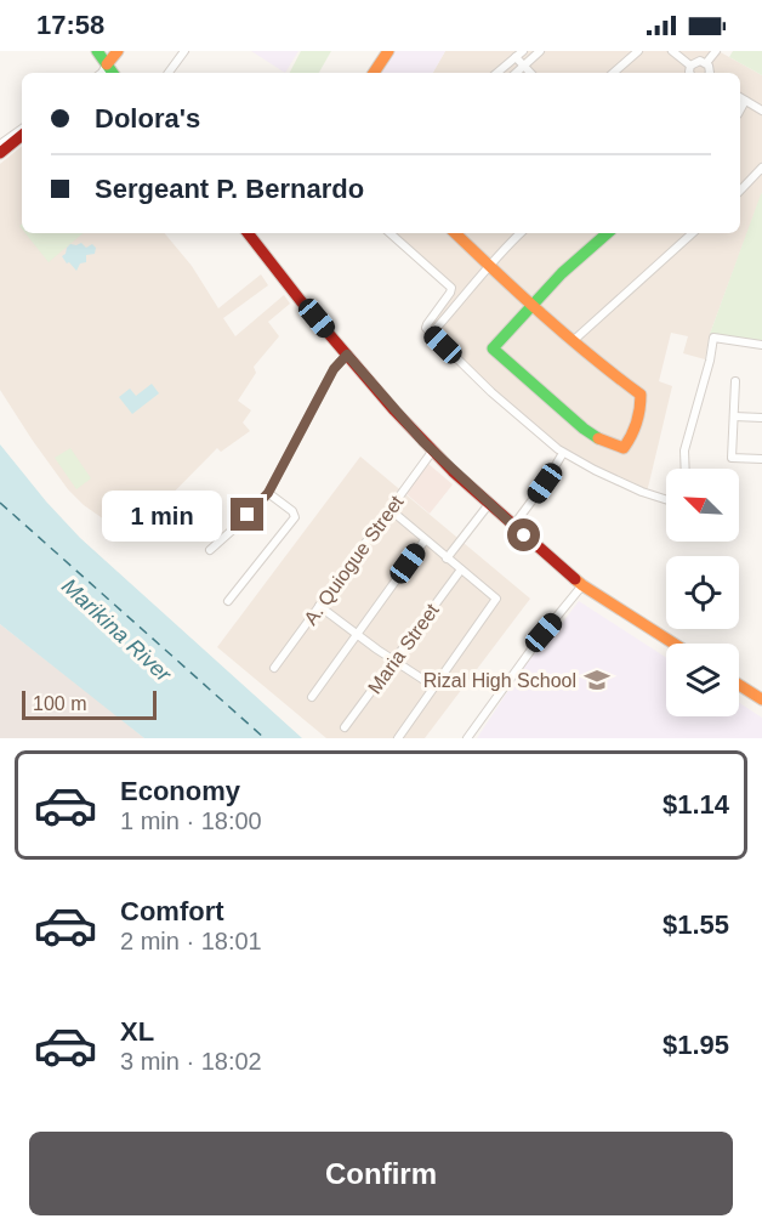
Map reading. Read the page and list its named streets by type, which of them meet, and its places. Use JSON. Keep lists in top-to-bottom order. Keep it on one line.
{"streets":{"street":["A. Quiogue Street","Maria Street"]},"water":["Marikina River"],"places":{"school or university":["Rizal High School"]},"scale_bar":"100 m","north":"top left","page":{"status":"17:58","banner":["Dolora's","Sergeant P. Bernardo"],"bubble":"1 min","scale":"100 m","list":[{"name":"Economy","note":"1 min · 18:00","value":"$1.14"},{"name":"Comfort","note":"2 min · 18:01","value":"$1.55"},{"name":"XL","note":"3 min · 18:02","value":"$1.95"}],"buttons":"Confirm"}}
